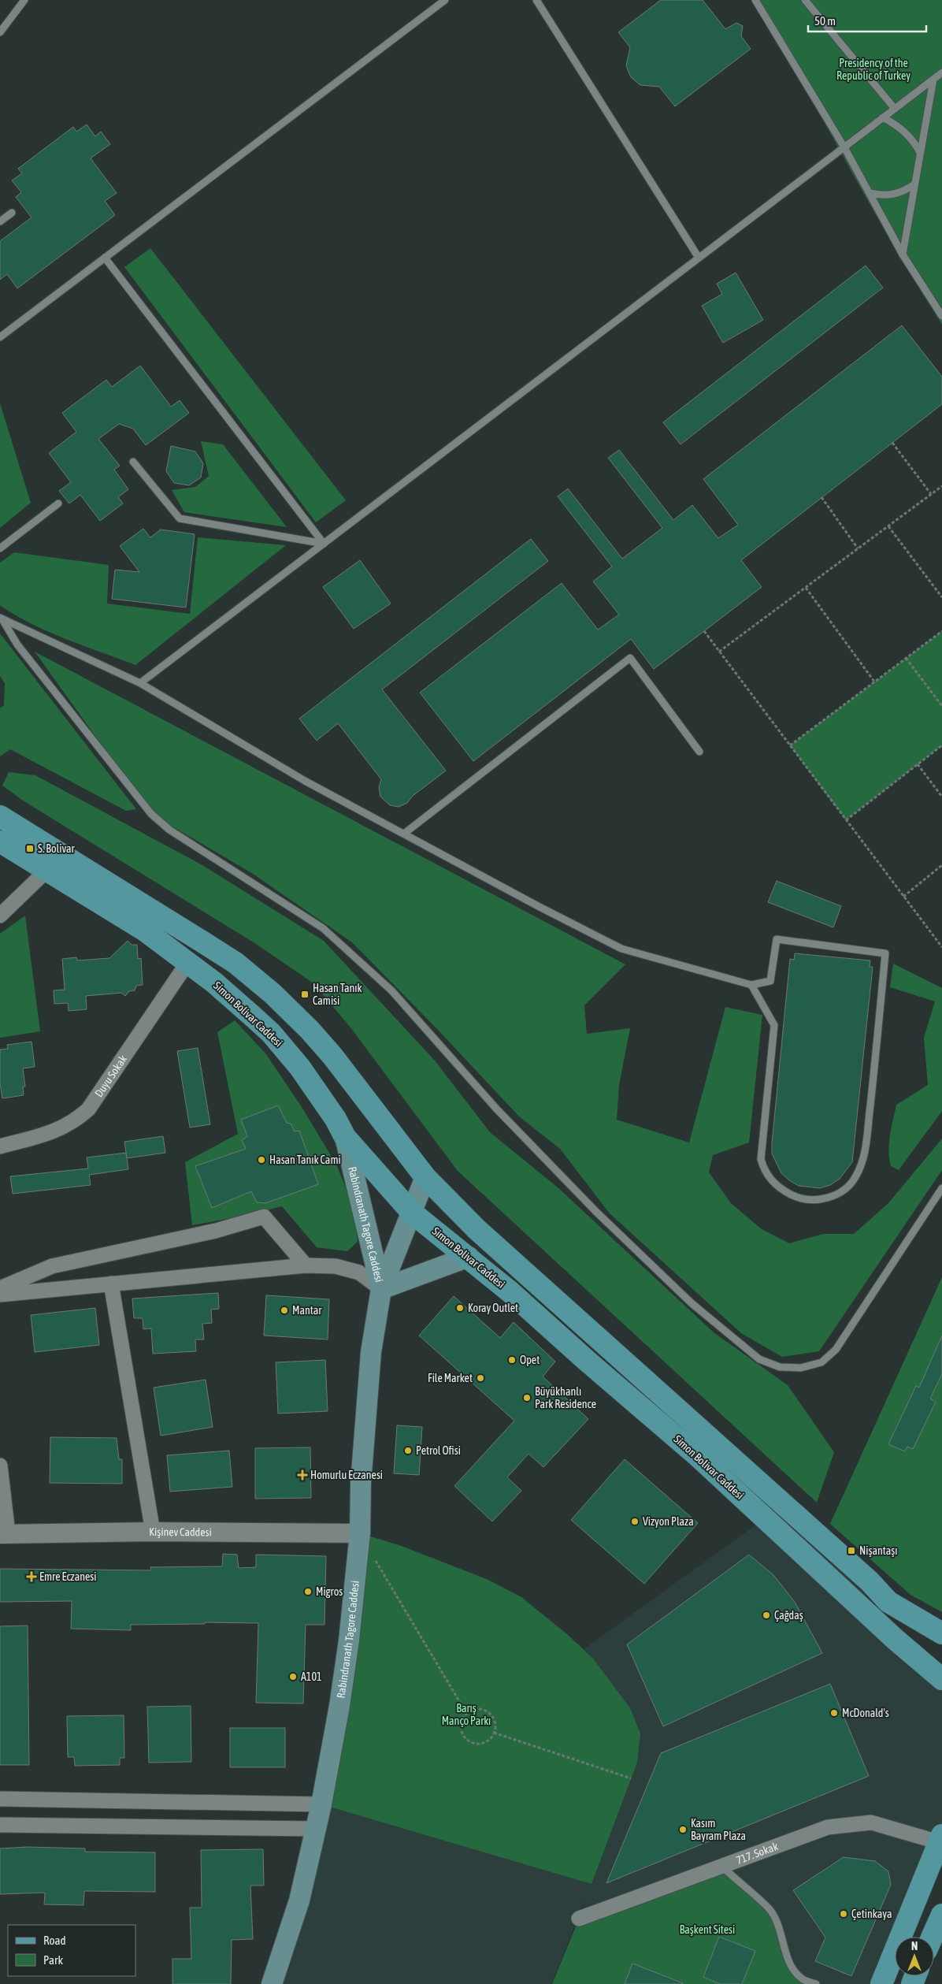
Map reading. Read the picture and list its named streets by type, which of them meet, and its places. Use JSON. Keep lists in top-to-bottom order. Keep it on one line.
{"streets":{"main road":["Simon Bolivar Caddesi","Rabindranath Tagore Caddesi"],"street":["Duyu Sokak","Kişinev Caddesi","717. Sokak"]},"crossings":[["Simon Bolivar Caddesi","Duyu Sokak"],["Simon Bolivar Caddesi","Rabindranath Tagore Caddesi"],["Rabindranath Tagore Caddesi","Kişinev Caddesi"]],"parks":["Presidency of the Republic of Turkey","Barış Manço Parkı","Başkent Sitesi"],"places":{"transit":["S. Bolivar","Hasan Tanık Camisi","Nişantaşı"],"other":["Hasan Tanık Cami","Koray Outlet","Mantar","Opet","File Market","Büyükhanlı Park Residence","Petrol Ofisi","Vizyon Plaza","Migros","Çağdaş","A101","McDonald's","Kasım Bayram Plaza","Çetinkaya"],"health":["Homurlu Eczanesi","Emre Eczanesi"]},"legend":["Road","Park"],"scale_bar":"50 m","north":"top"}
